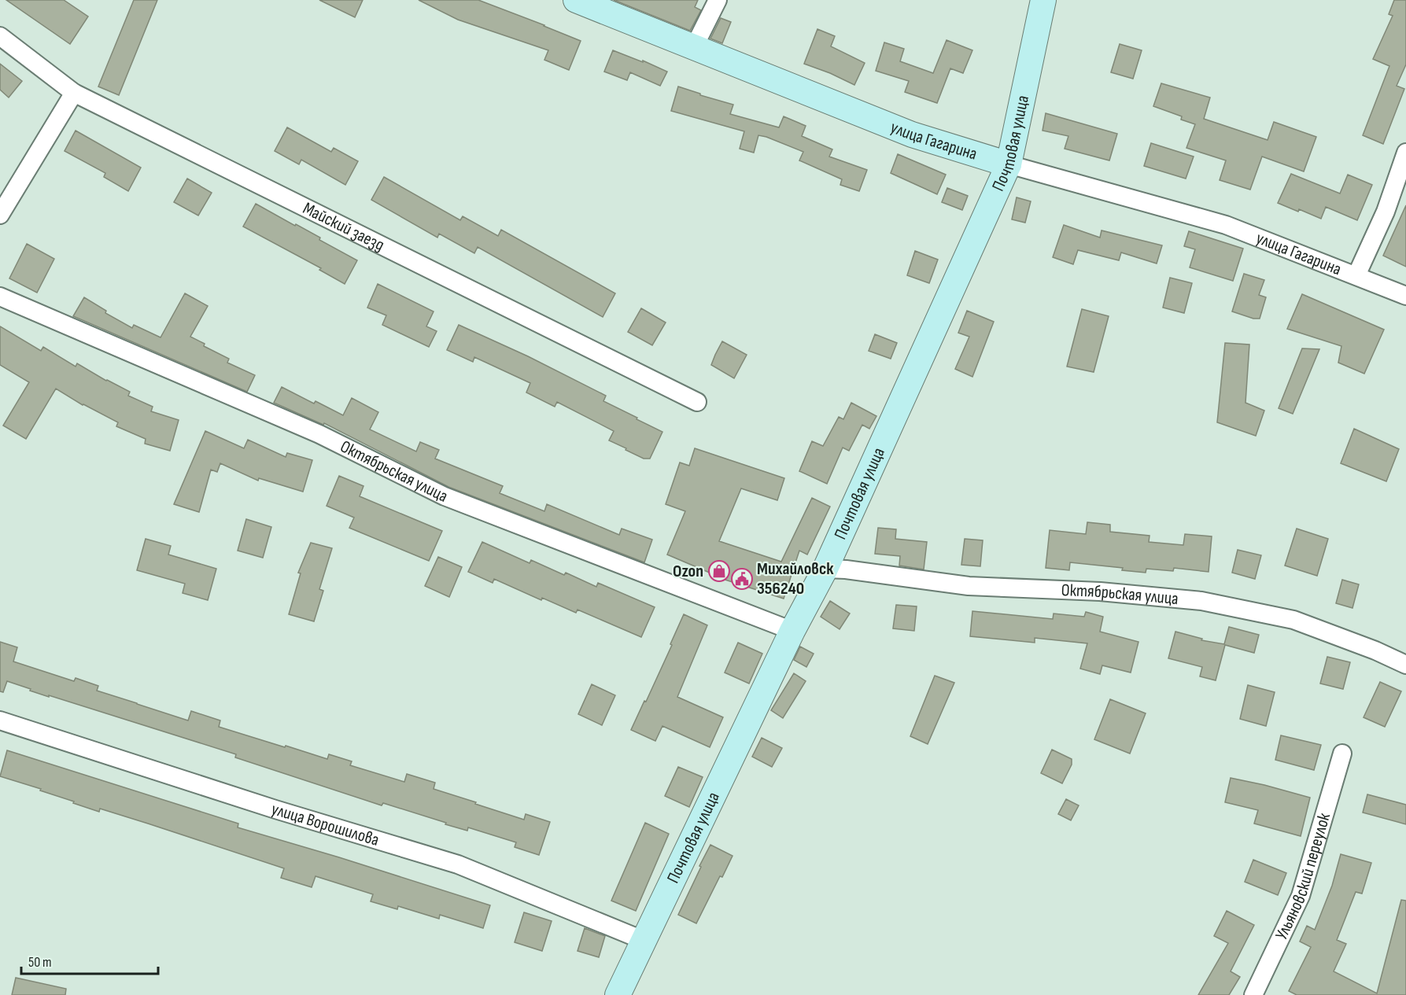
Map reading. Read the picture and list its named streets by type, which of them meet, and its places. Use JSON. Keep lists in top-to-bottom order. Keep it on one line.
{"streets":{"main road":["улица Гагарина","Почтовая улица"],"street":["Майский заезд","Октябрьская улица","улица Ворошилова","Ульяновский переулок"]},"crossings":[["улица Гагарина","Почтовая улица"],["Почтовая улица","Октябрьская улица"],["Почтовая улица","улица Ворошилова"]],"places":{"shop":["Ozon"],"public building":["Михайловск 356240"]},"scale_bar":"50 m"}
